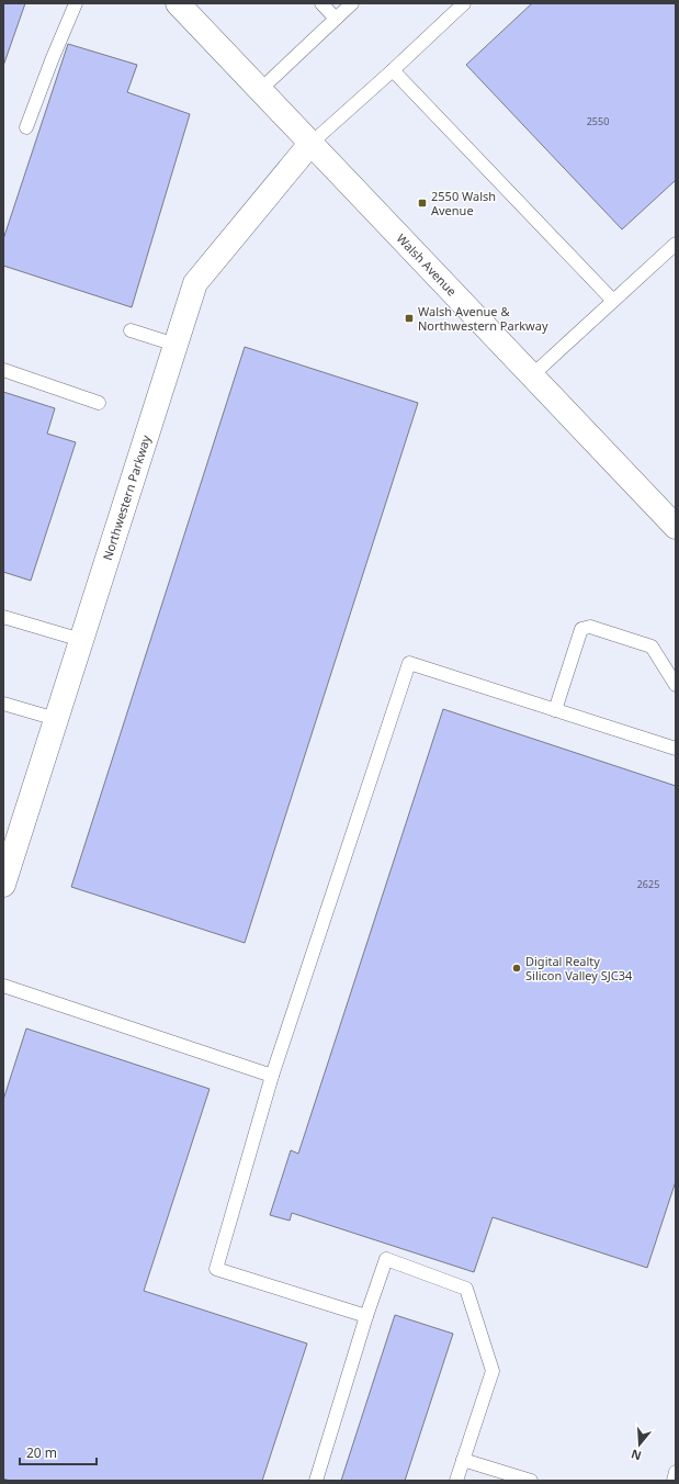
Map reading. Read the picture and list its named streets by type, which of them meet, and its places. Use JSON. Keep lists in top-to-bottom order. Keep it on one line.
{"streets":{"street":["Walsh Avenue","Northwestern Parkway"]},"crossings":[["Walsh Avenue","Northwestern Parkway"]],"places":{"transit":["2550 Walsh Avenue","Walsh Avenue & Northwestern Parkway"],"other":["Digital Realty Silicon Valley SJC34"]},"house_numbers":["2550","2625"],"scale_bar":"20 m","north":"bottom"}
